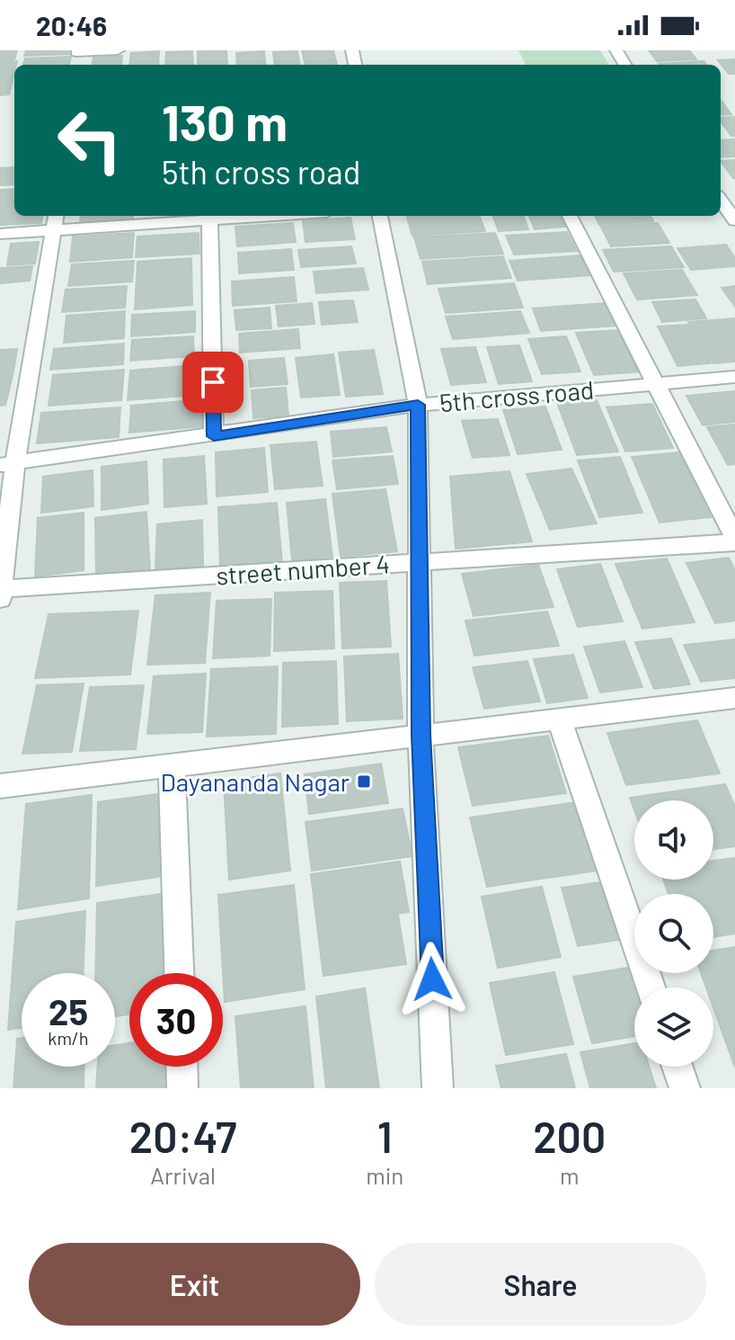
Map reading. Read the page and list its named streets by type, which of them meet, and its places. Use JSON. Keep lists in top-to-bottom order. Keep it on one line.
{"streets":{"street":["5th cross road","street number 4"]},"places":{"transit":["Dayananda Nagar"]},"page":{"status":"20:46","turn":["130 m","5th cross road"],"speed":"25 km/h","limit":"30","eta":["20:47","Arrival","1","min","200","m"],"buttons":["Exit","Share"]}}
